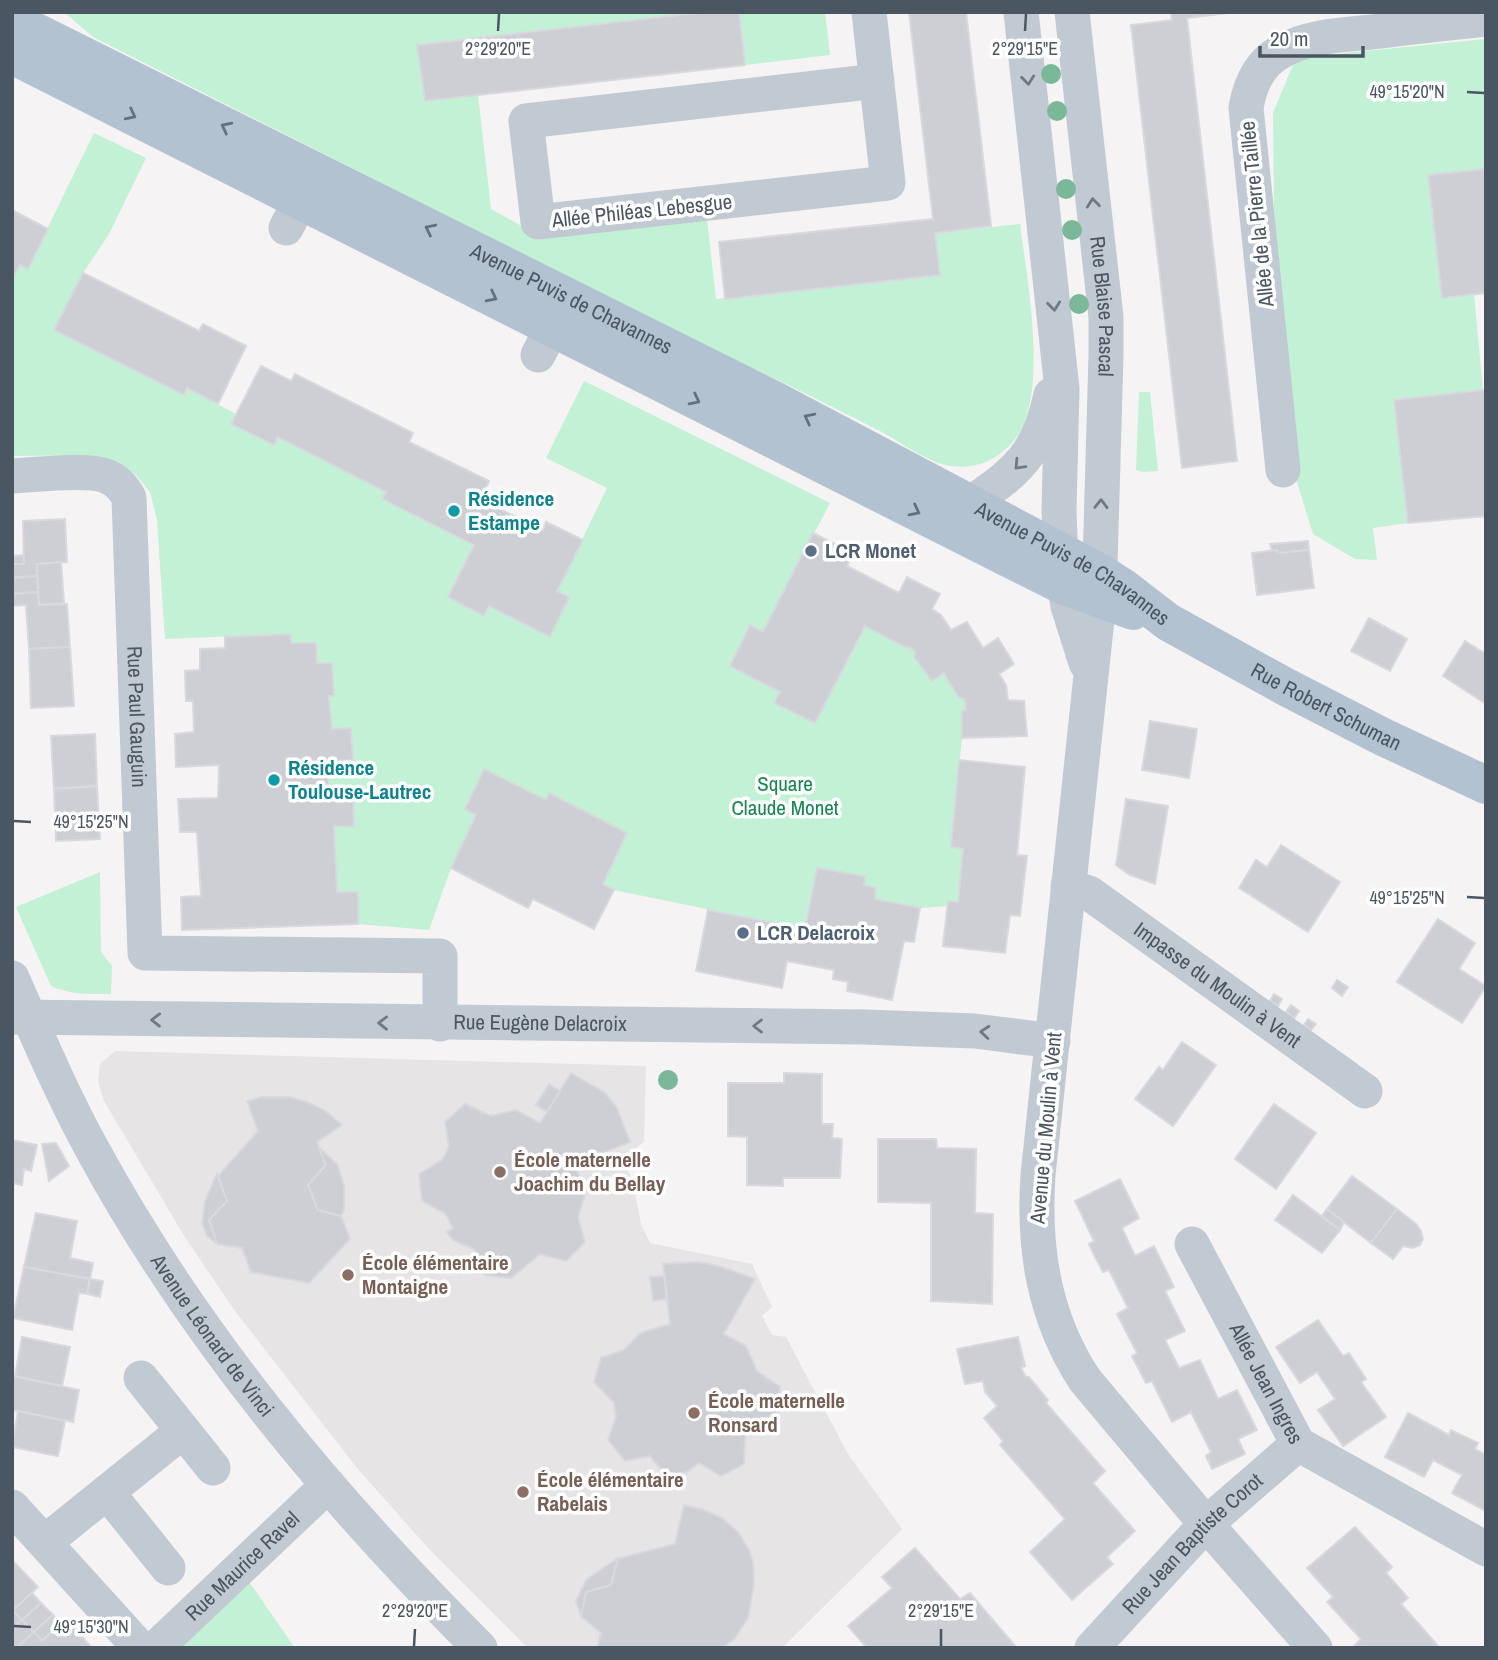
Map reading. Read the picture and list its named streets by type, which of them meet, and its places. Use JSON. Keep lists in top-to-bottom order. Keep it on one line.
{"streets":{"main road":["Avenue Puvis de Chavannes","Rue Robert Schuman"],"street":["Allée Philéas Lebesgue","Allée de la Pierre Taillée","Rue Blaise Pascal","Rue Paul Gauguin","Impasse du Moulin à Vent","Rue Eugène Delacroix","Avenue du Moulin à Vent","Avenue Léonard de Vinci","Allée Jean Ingres","Rue Jean Baptiste Corot","Rue Maurice Ravel"]},"crossings":[["Avenue Puvis de Chavannes","Rue Blaise Pascal"],["Avenue Puvis de Chavannes","Rue Robert Schuman"],["Avenue Puvis de Chavannes","Avenue du Moulin à Vent"],["Rue Blaise Pascal","Avenue du Moulin à Vent"],["Rue Paul Gauguin","Rue Eugène Delacroix"],["Impasse du Moulin à Vent","Avenue du Moulin à Vent"],["Rue Eugène Delacroix","Avenue du Moulin à Vent"],["Rue Eugène Delacroix","Avenue Léonard de Vinci"],["Avenue du Moulin à Vent","Rue Jean Baptiste Corot"],["Avenue Léonard de Vinci","Rue Maurice Ravel"],["Allée Jean Ingres","Rue Jean Baptiste Corot"]],"one_way":["Rue Eugène Delacroix"],"parks":["Square Claude Monet"],"places":["Résidence Estampe","LCR Monet","Résidence Toulouse-Lautrec","LCR Delacroix","École maternelle Joachim du Bellay","École élémentaire Montaigne","École maternelle Ronsard","École élémentaire Rabelais"],"scale_bar":"20 m","coordinates":["2°29'20\"E","2°29'15\"E","49°15'20\"N","49°15'25\"N","49°15'30\"N"]}
